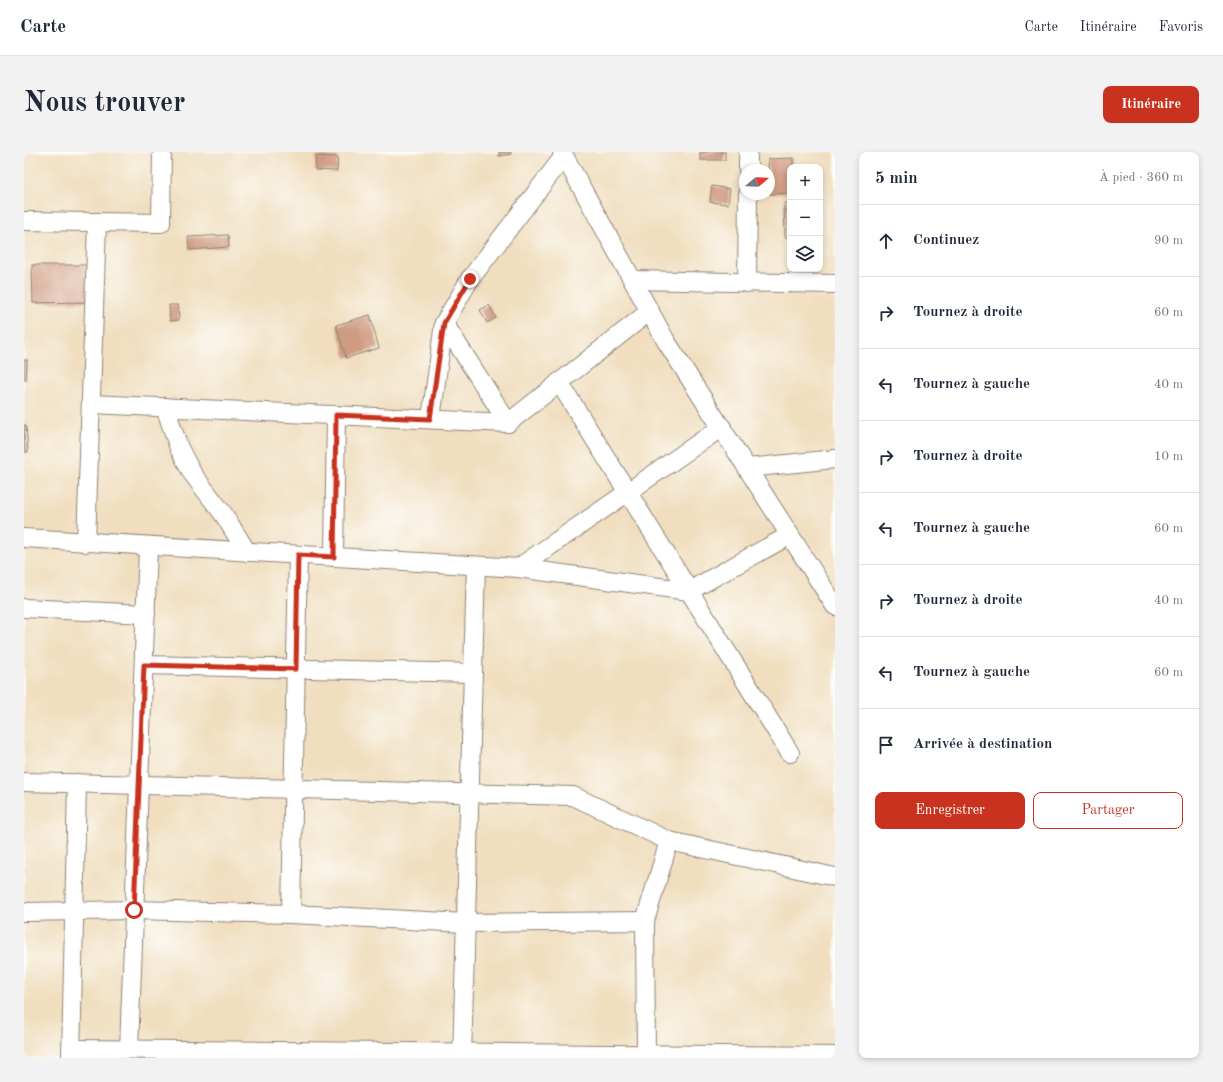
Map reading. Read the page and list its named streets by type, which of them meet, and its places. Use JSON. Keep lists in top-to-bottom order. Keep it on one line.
{"north":"right","page":{"header":"Carte","nav":["Carte","Itinéraire","Favoris"],"buttons":["Itinéraire",["Enregistrer","Partager"]],"title":"Nous trouver","heading":["5 min","À pied · 360 m"],"map_buttons":["+","−"],"list":[["Continuez","90 m"],["Tournez à droite","60 m"],["Tournez à gauche","40 m"],["Tournez à droite","10 m"],["Tournez à gauche","60 m"],["Tournez à droite","40 m"],["Tournez à gauche","60 m"],"Arrivée à destination"]}}
